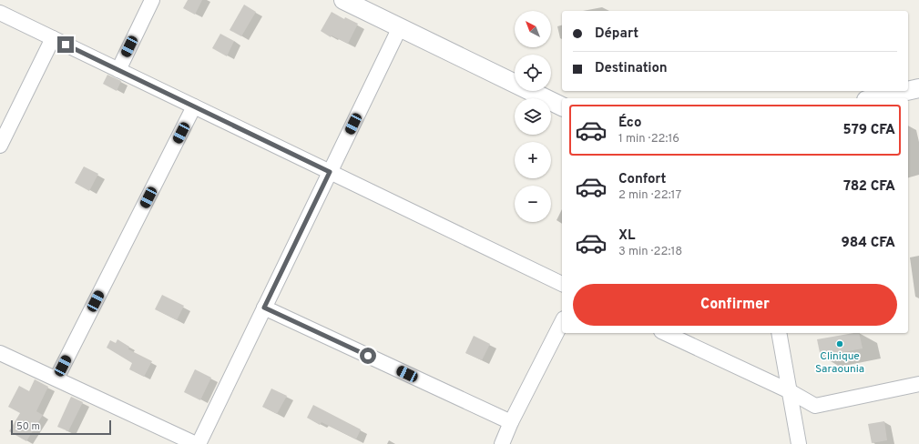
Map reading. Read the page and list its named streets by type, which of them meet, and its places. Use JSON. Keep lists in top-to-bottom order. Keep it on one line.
{"places":["Clinique Saraounia"],"scale_bar":"50 m","north":"top left","page":{"map_buttons":["+","−"],"banner":["Départ","Destination"],"list":[{"name":"Éco","note":"1 min · 22:16","value":"579 CFA"},{"name":"Confort","note":"2 min · 22:17","value":"782 CFA"},{"name":"XL","note":"3 min · 22:18","value":"984 CFA"}],"buttons":"Confirmer","scale":"50 m"}}
